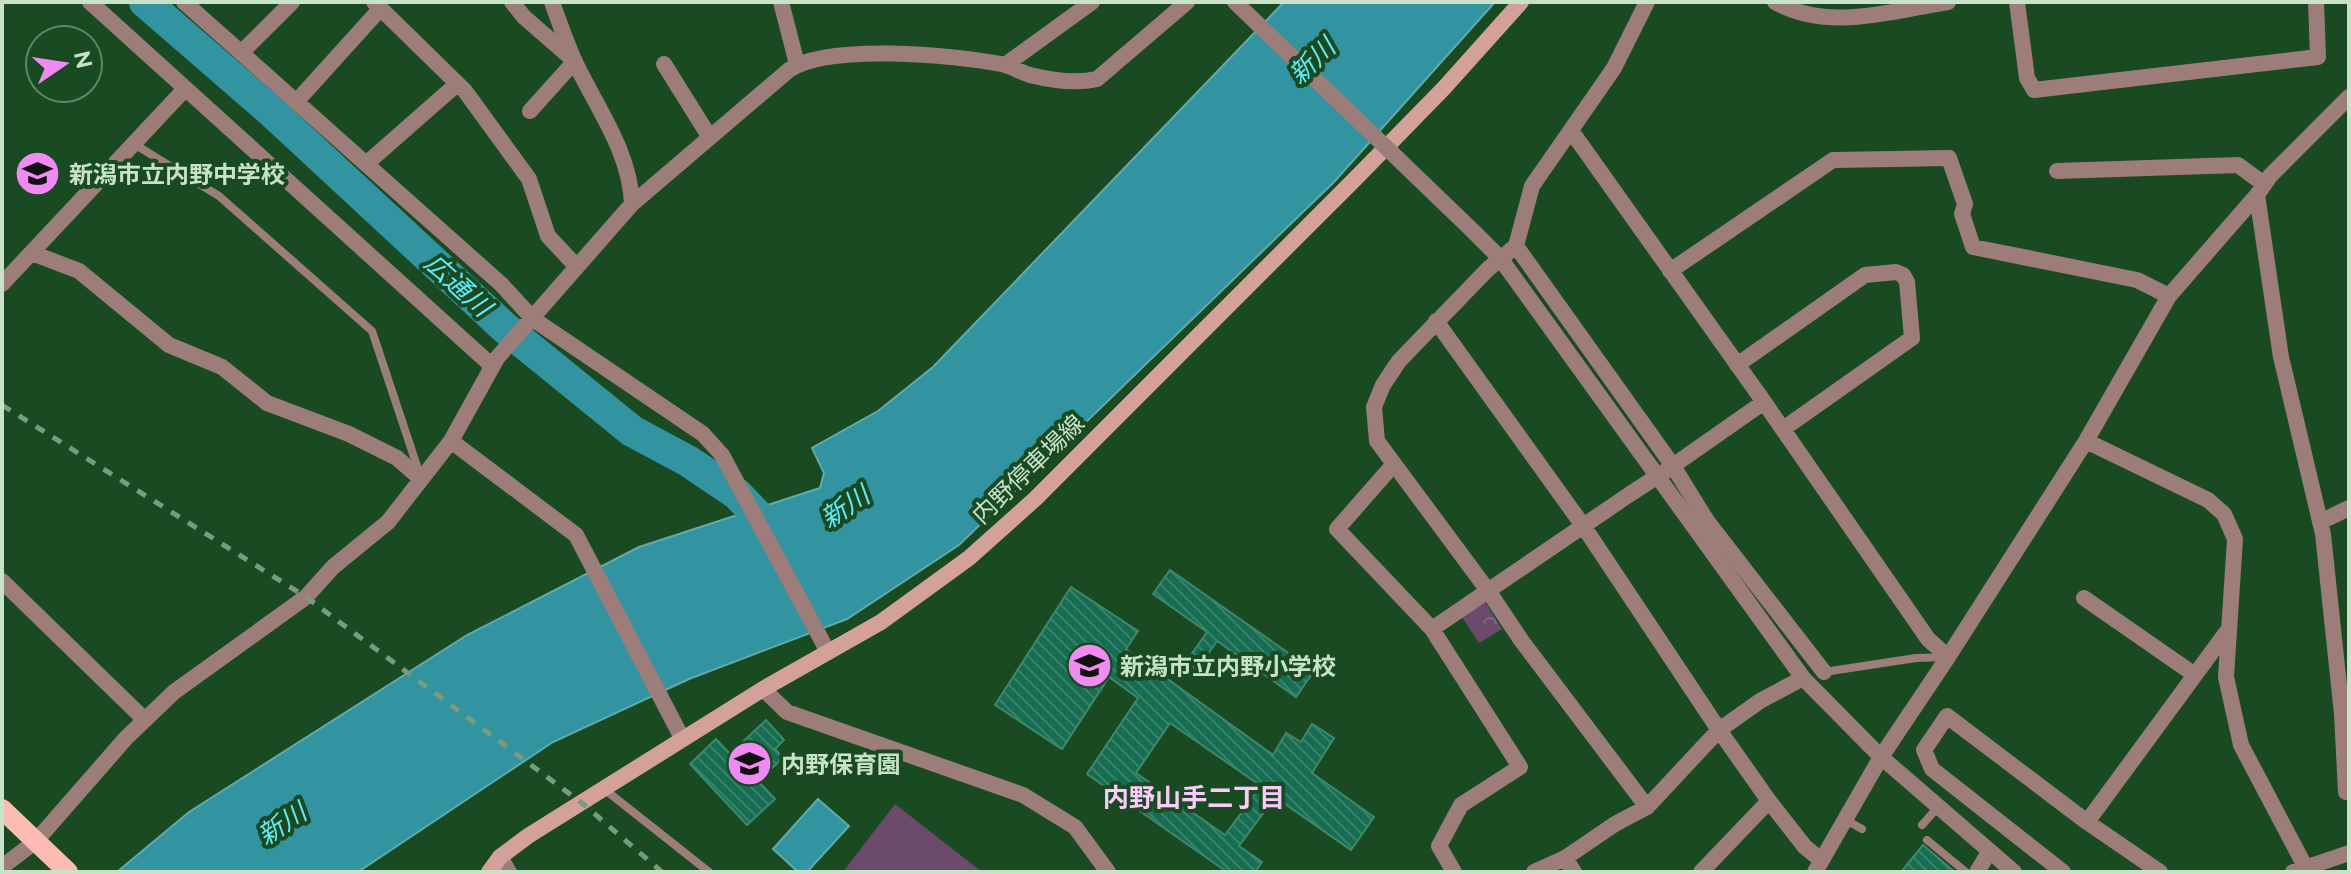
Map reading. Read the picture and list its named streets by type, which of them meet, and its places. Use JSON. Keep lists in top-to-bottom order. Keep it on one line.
{"streets":{"main road":["内野停車場線"]},"districts":["内野山手二丁目"],"water":["新川","広通川"],"places":{"school or university":["新潟市立内野中学校","新潟市立内野小学校","内野保育園"]},"north":"right"}
